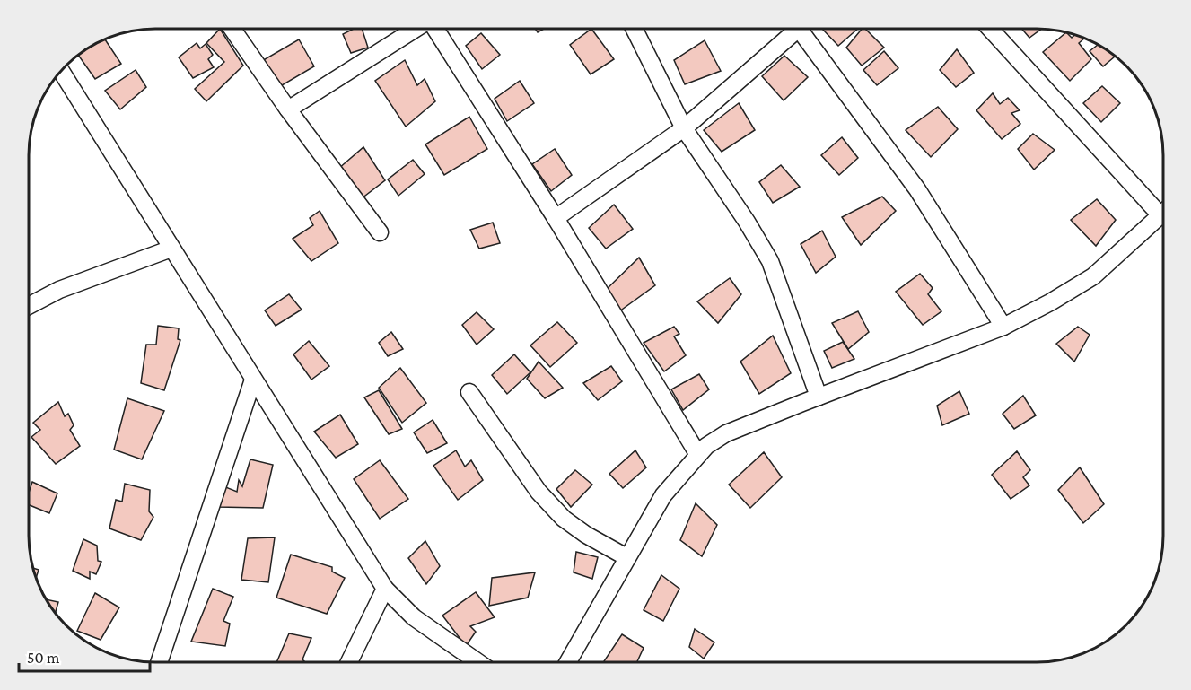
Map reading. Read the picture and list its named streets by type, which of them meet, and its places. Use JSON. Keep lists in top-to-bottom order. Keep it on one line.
{"scale_bar":"50 m"}
